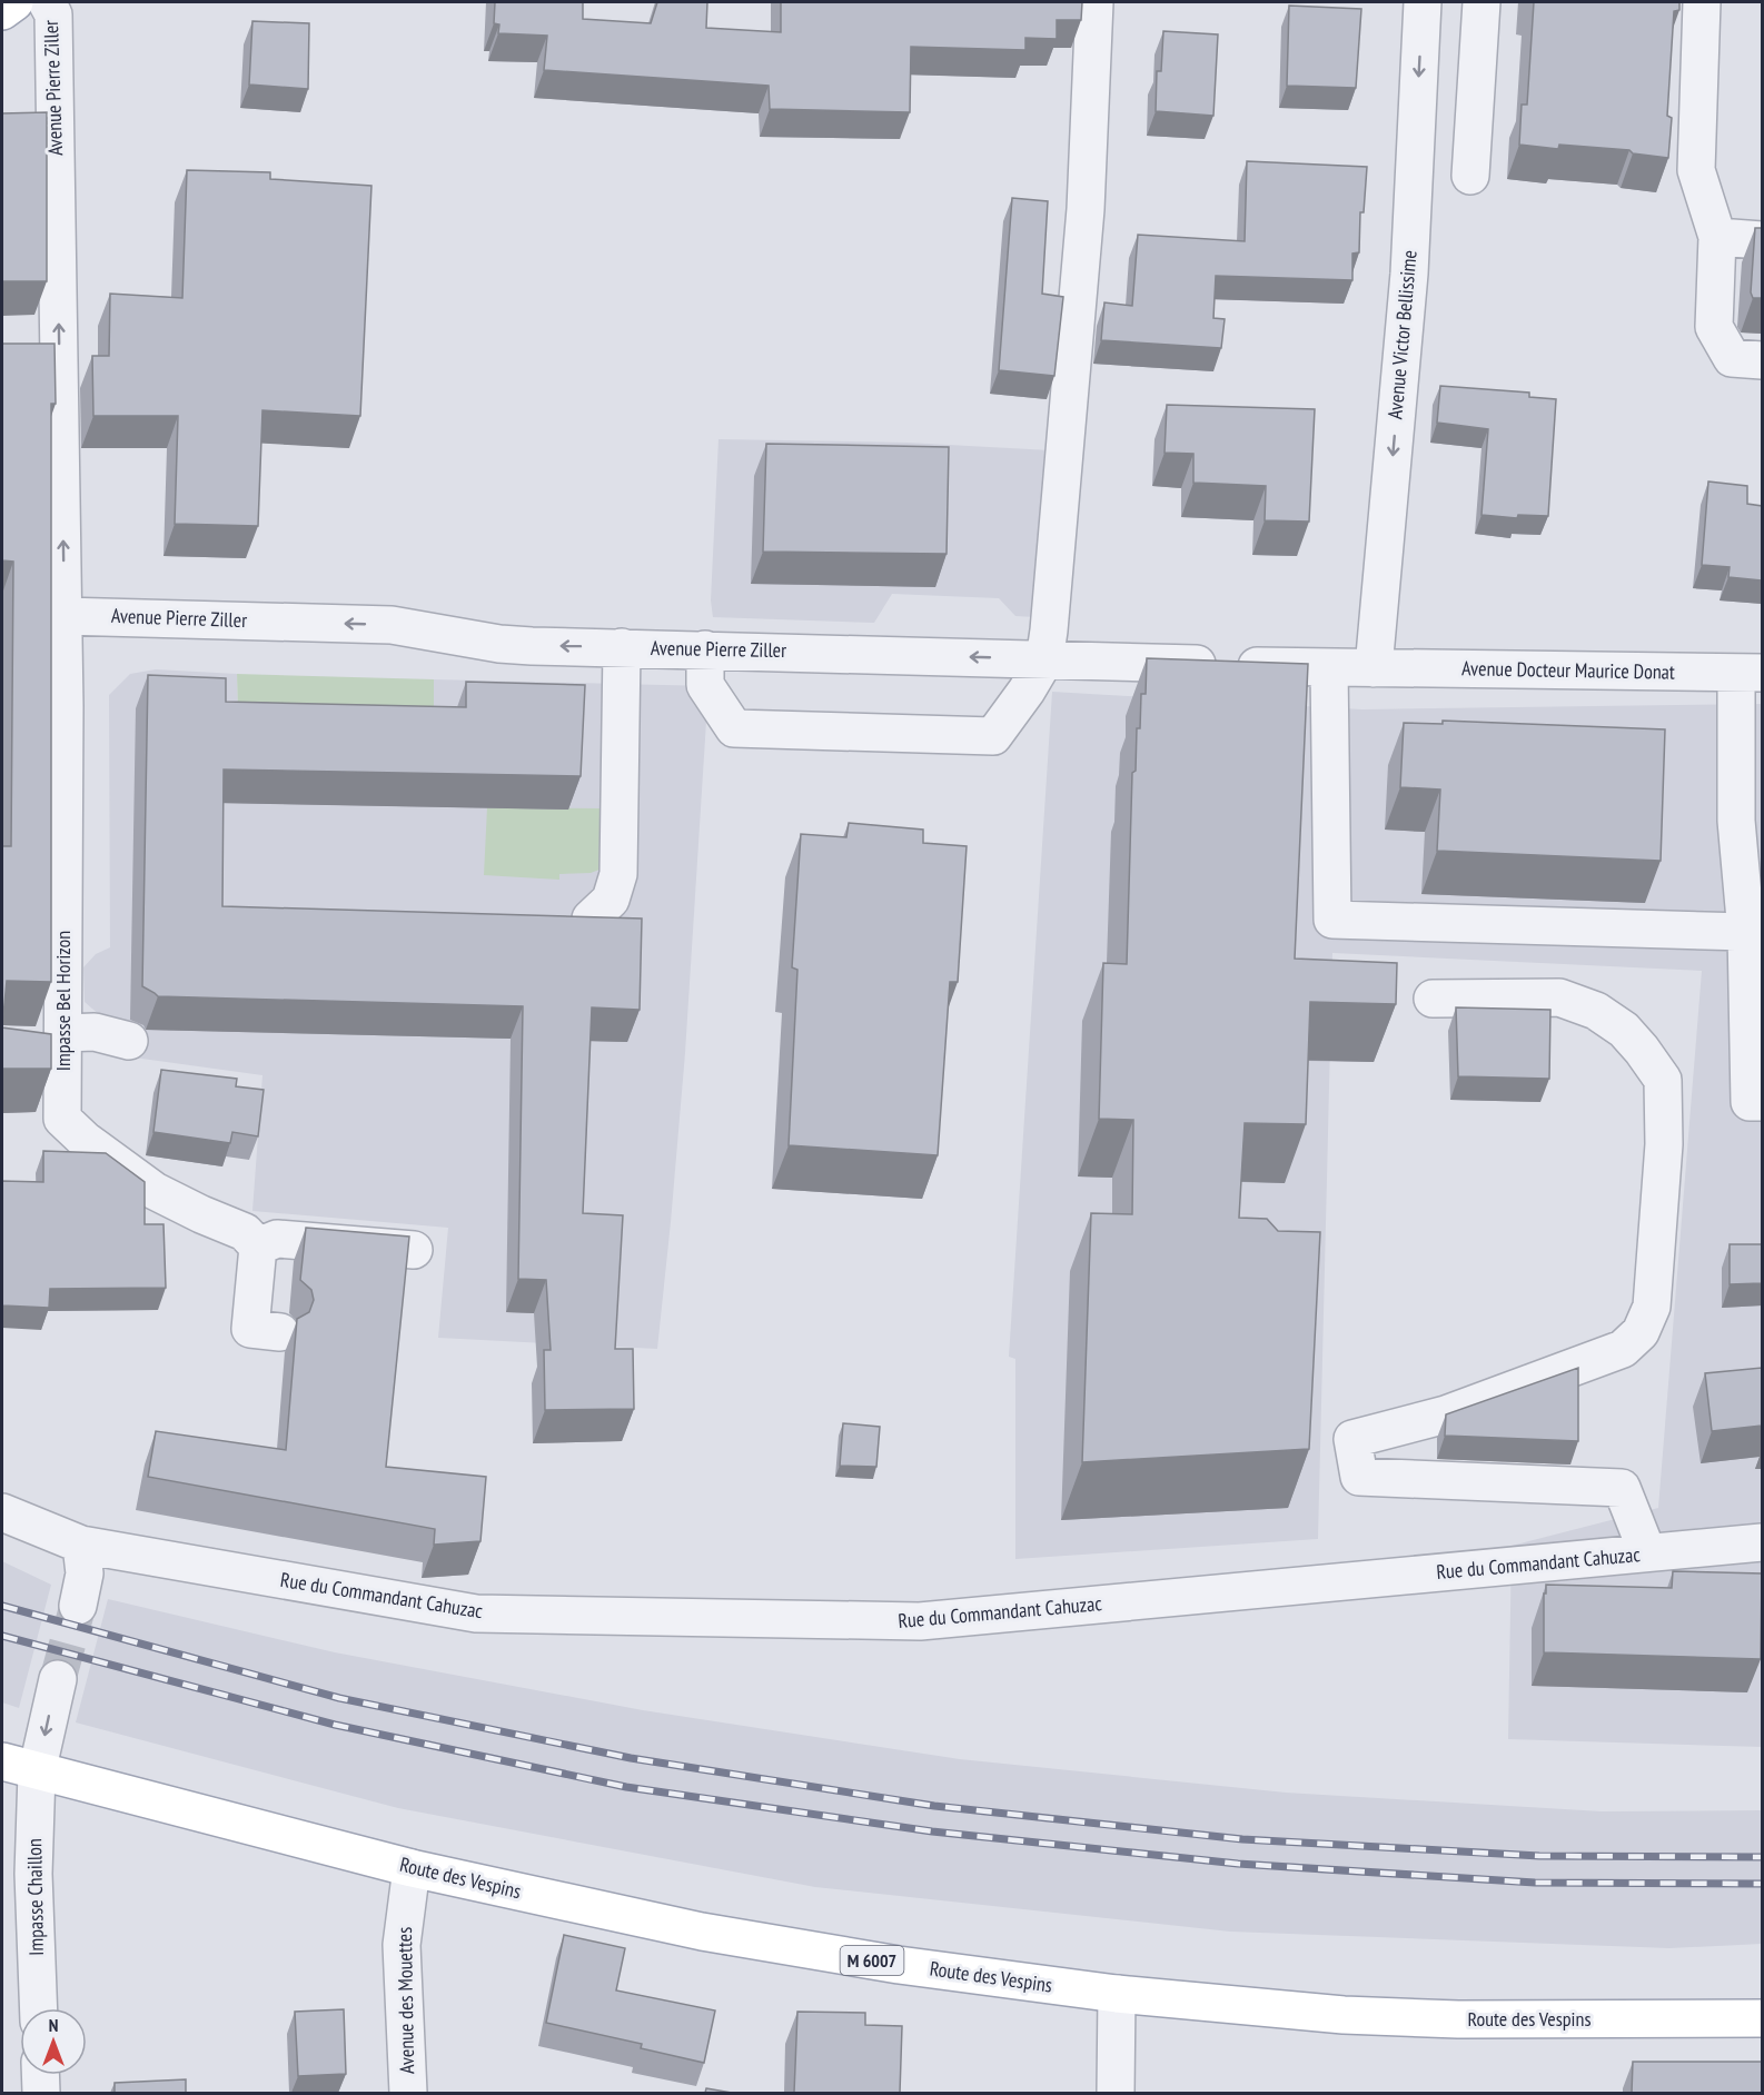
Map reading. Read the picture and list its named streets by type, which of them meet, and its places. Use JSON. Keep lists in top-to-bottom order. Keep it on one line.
{"streets":{"main road":["Route des Vespins","M 6007"],"street":["Avenue Pierre Ziller","Avenue Victor Bellissime","Avenue Docteur Maurice Donat","Impasse Bel Horizon","Rue du Commandant Cahuzac","Impasse Chaillon","Avenue des Mouettes"]},"crossings":[["Avenue Pierre Ziller","Avenue Victor Bellissime"],["Avenue Pierre Ziller","Avenue Docteur Maurice Donat"],["Avenue Pierre Ziller","Impasse Bel Horizon"],["Avenue Victor Bellissime","Avenue Docteur Maurice Donat"],["Route des Vespins","Impasse Chaillon"],["Route des Vespins","Avenue des Mouettes"]],"north":"top"}
